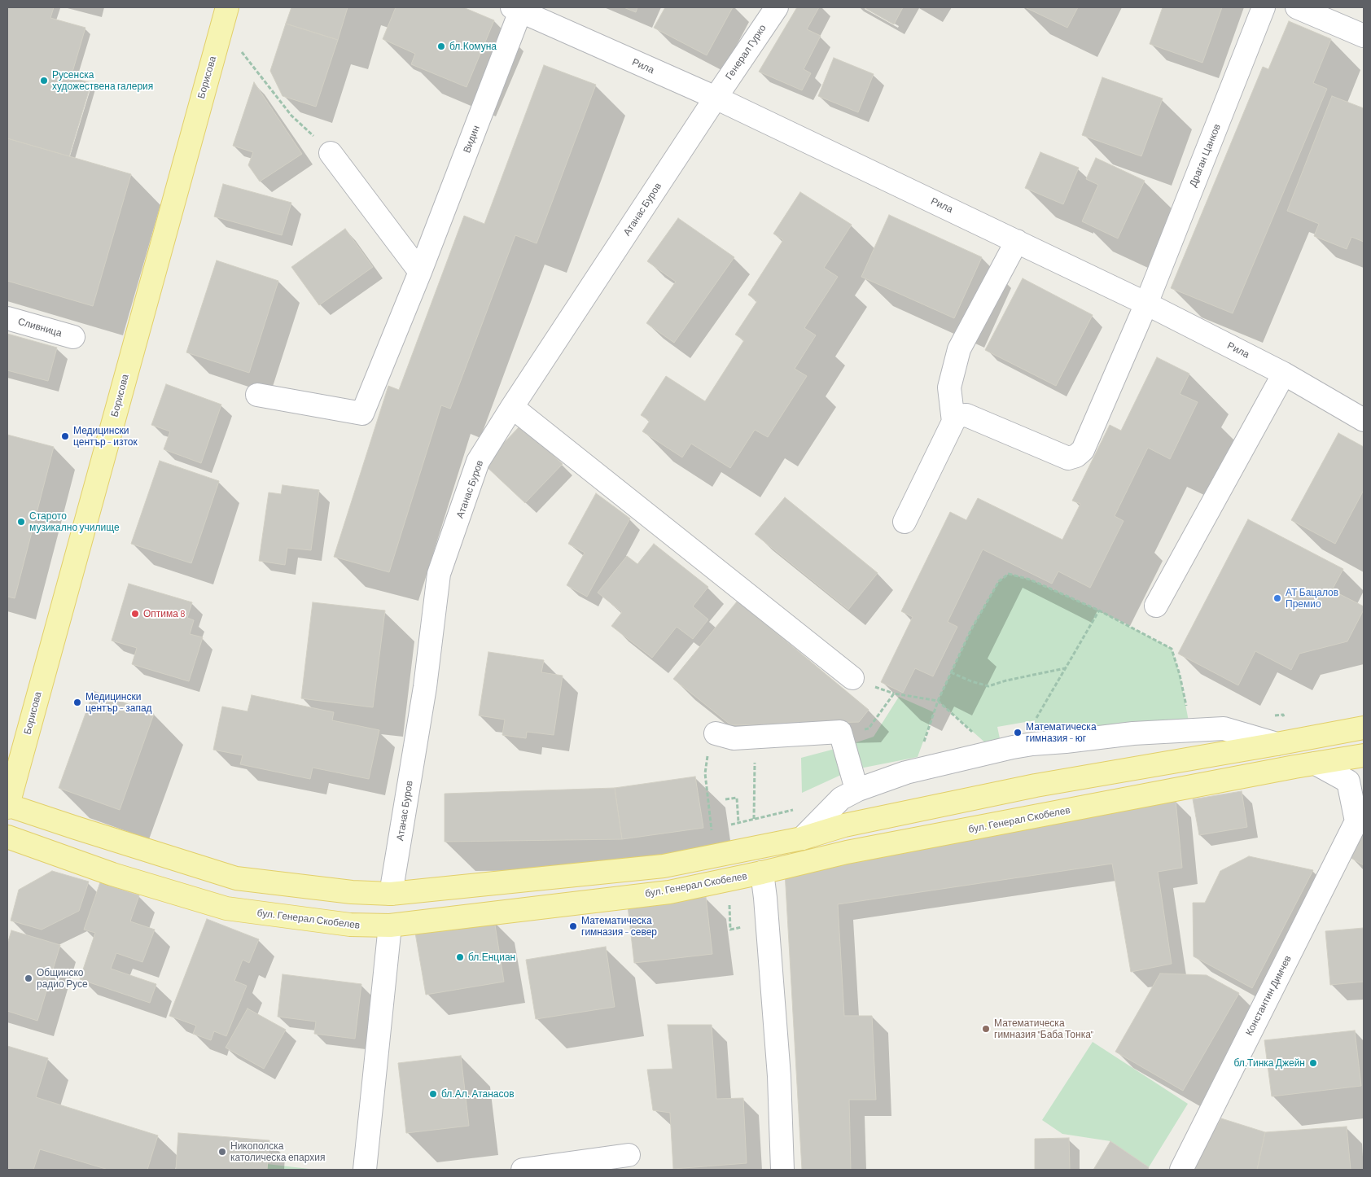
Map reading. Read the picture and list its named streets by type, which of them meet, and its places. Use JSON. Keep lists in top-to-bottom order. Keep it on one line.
{"streets":{"main road":["Борисова","бул. Генерал Скобелев"],"street":["Генерал Гурко","Рила","Видин","Драган Цанков","Атанас Буров","Сливница","Константин Димчев"]},"crossings":[["Генерал Гурко","Рила"],["Генерал Гурко","Атанас Буров"],["Рила","Видин"],["Рила","Драган Цанков"],["Рила","Атанас Буров"]],"places":["бл.Комуна","Русенска художествена галерия","Медицински център - изток","Старото музикално училище","АТ Бацалов Премио","Оптима 8","Медицински център - запад","Математическа гимназия - юг","Математическа гимназия - север","бл.Енциан","Общинско радио Русе","Математическа гимназия \"Баба Тонка\"","бл.Тинка Джейн","бл.Ал. Атанасов","Никополска католическа епархия"]}
